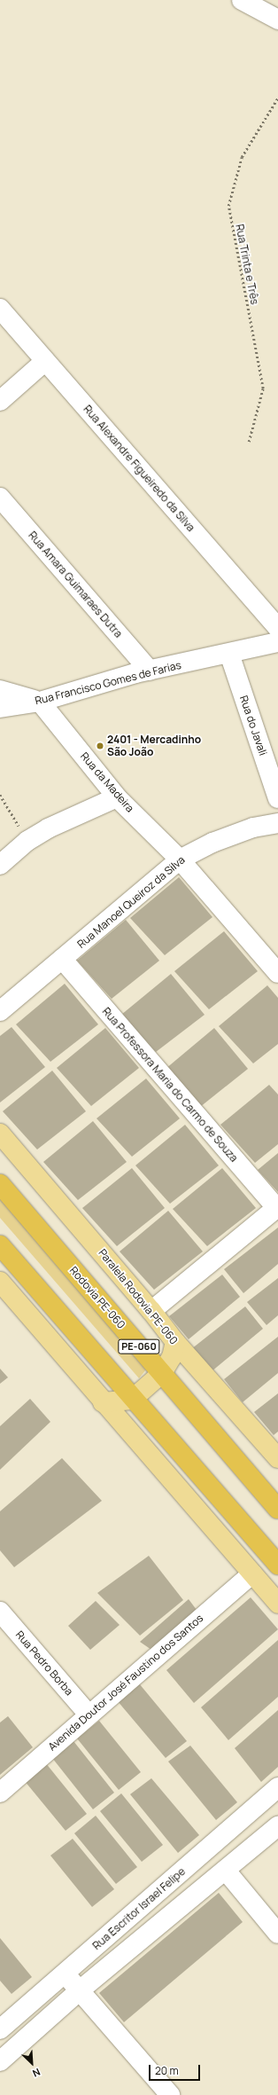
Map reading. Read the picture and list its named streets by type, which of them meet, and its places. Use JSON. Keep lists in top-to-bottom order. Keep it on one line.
{"streets":{"highway":["Rodovia PE-060","PE-060"],"main road":["Paralela Rodovia PE-060"],"street":["Rua Alexandre Figueiredo da Silva","Rua Amara Guimaraes Dutra","Rua Francisco Gomes de Farias","Rua do Javali","Rua da Madeira","Rua Manoel Queiroz da Silva","Rua Professora Maria do Carmo de Souza","Rua Pedro Borba","Avenida Doutor José Faustino dos Santos","Rua Escritor Israel Felipe"],"path":["Rua Trinta e Três"]},"crossings":[["Rua Amara Guimaraes Dutra","Rua Francisco Gomes de Farias"],["Rua Francisco Gomes de Farias","Rua do Javali"],["Rua Francisco Gomes de Farias","Rua da Madeira"],["Rua da Madeira","Rua Manoel Queiroz da Silva"],["Rua Manoel Queiroz da Silva","Rua Professora Maria do Carmo de Souza"],["Rua Pedro Borba","Avenida Doutor José Faustino dos Santos"]],"places":["2401 - Mercadinho São João"],"scale_bar":"20 m","north":"bottom right"}
